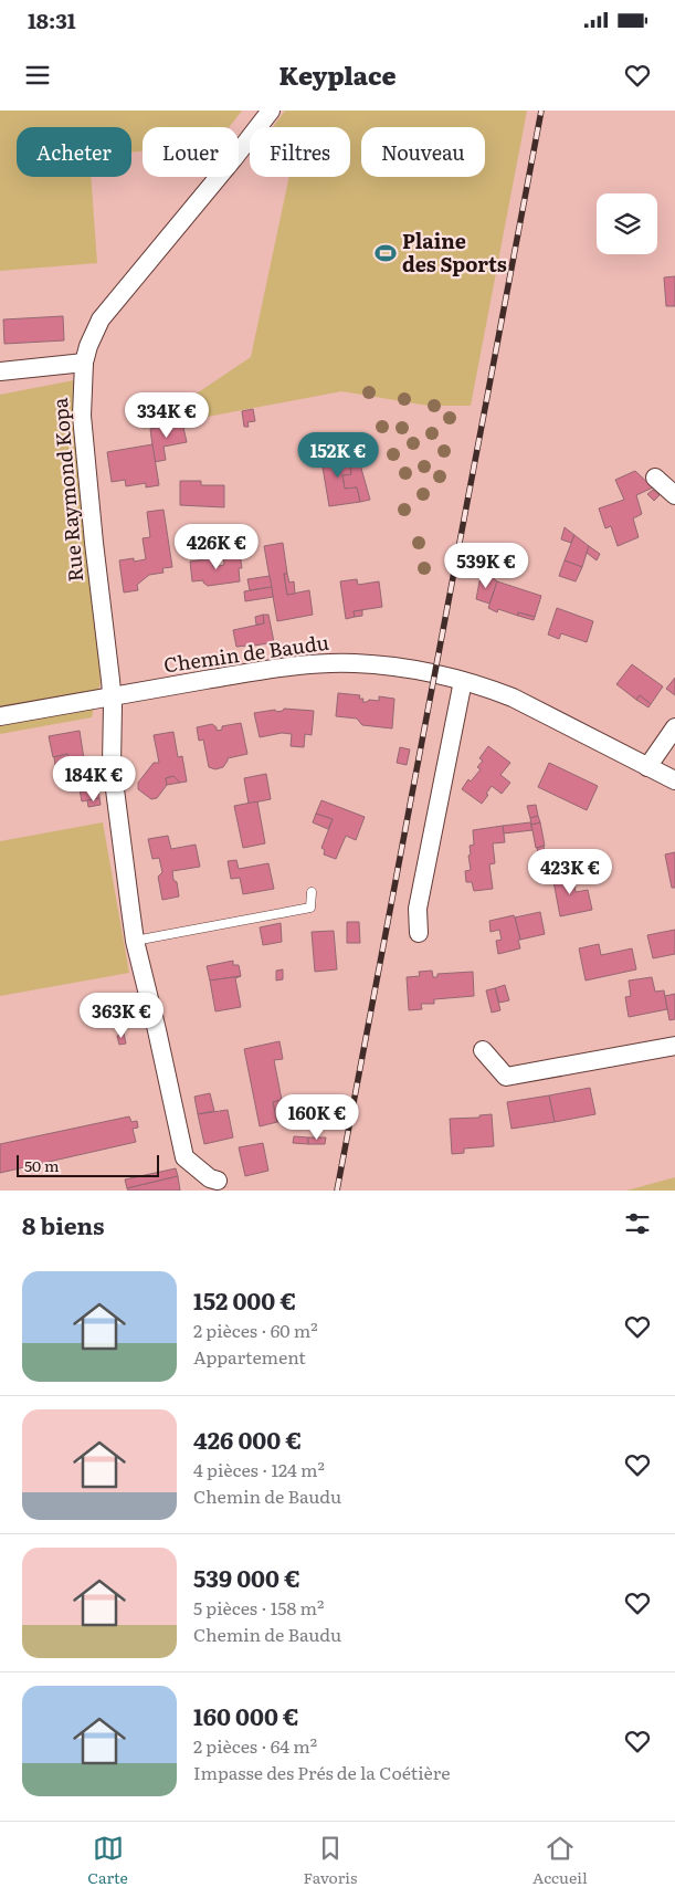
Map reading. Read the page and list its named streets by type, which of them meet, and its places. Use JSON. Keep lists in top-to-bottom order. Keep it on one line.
{"streets":{"street":["Rue Raymond Kopa","Chemin de Baudu"]},"crossings":[["Rue Raymond Kopa","Chemin de Baudu"]],"places":{"sports":["Plaine des Sports"]},"scale_bar":"50 m","page":{"status":"18:31","header":"Keyplace","chip":["Acheter","Louer","Filtres","Nouveau"],"price":["334K €","152K €","426K €","539K €","184K €","423K €","363K €","160K €"],"scale":"50 m","heading":"8 biens","list":[{"name":"152 000 €","note":"2 pièces · 60 m² · Appartement"},{"name":"426 000 €","note":"4 pièces · 124 m² · Chemin de Baudu"},{"name":"539 000 €","note":"5 pièces · 158 m² · Chemin de Baudu"},{"name":"160 000 €","note":"2 pièces · 64 m² · Impasse des Prés de la Coétière"}],"tabs":["Carte","Favoris","Accueil"]}}
